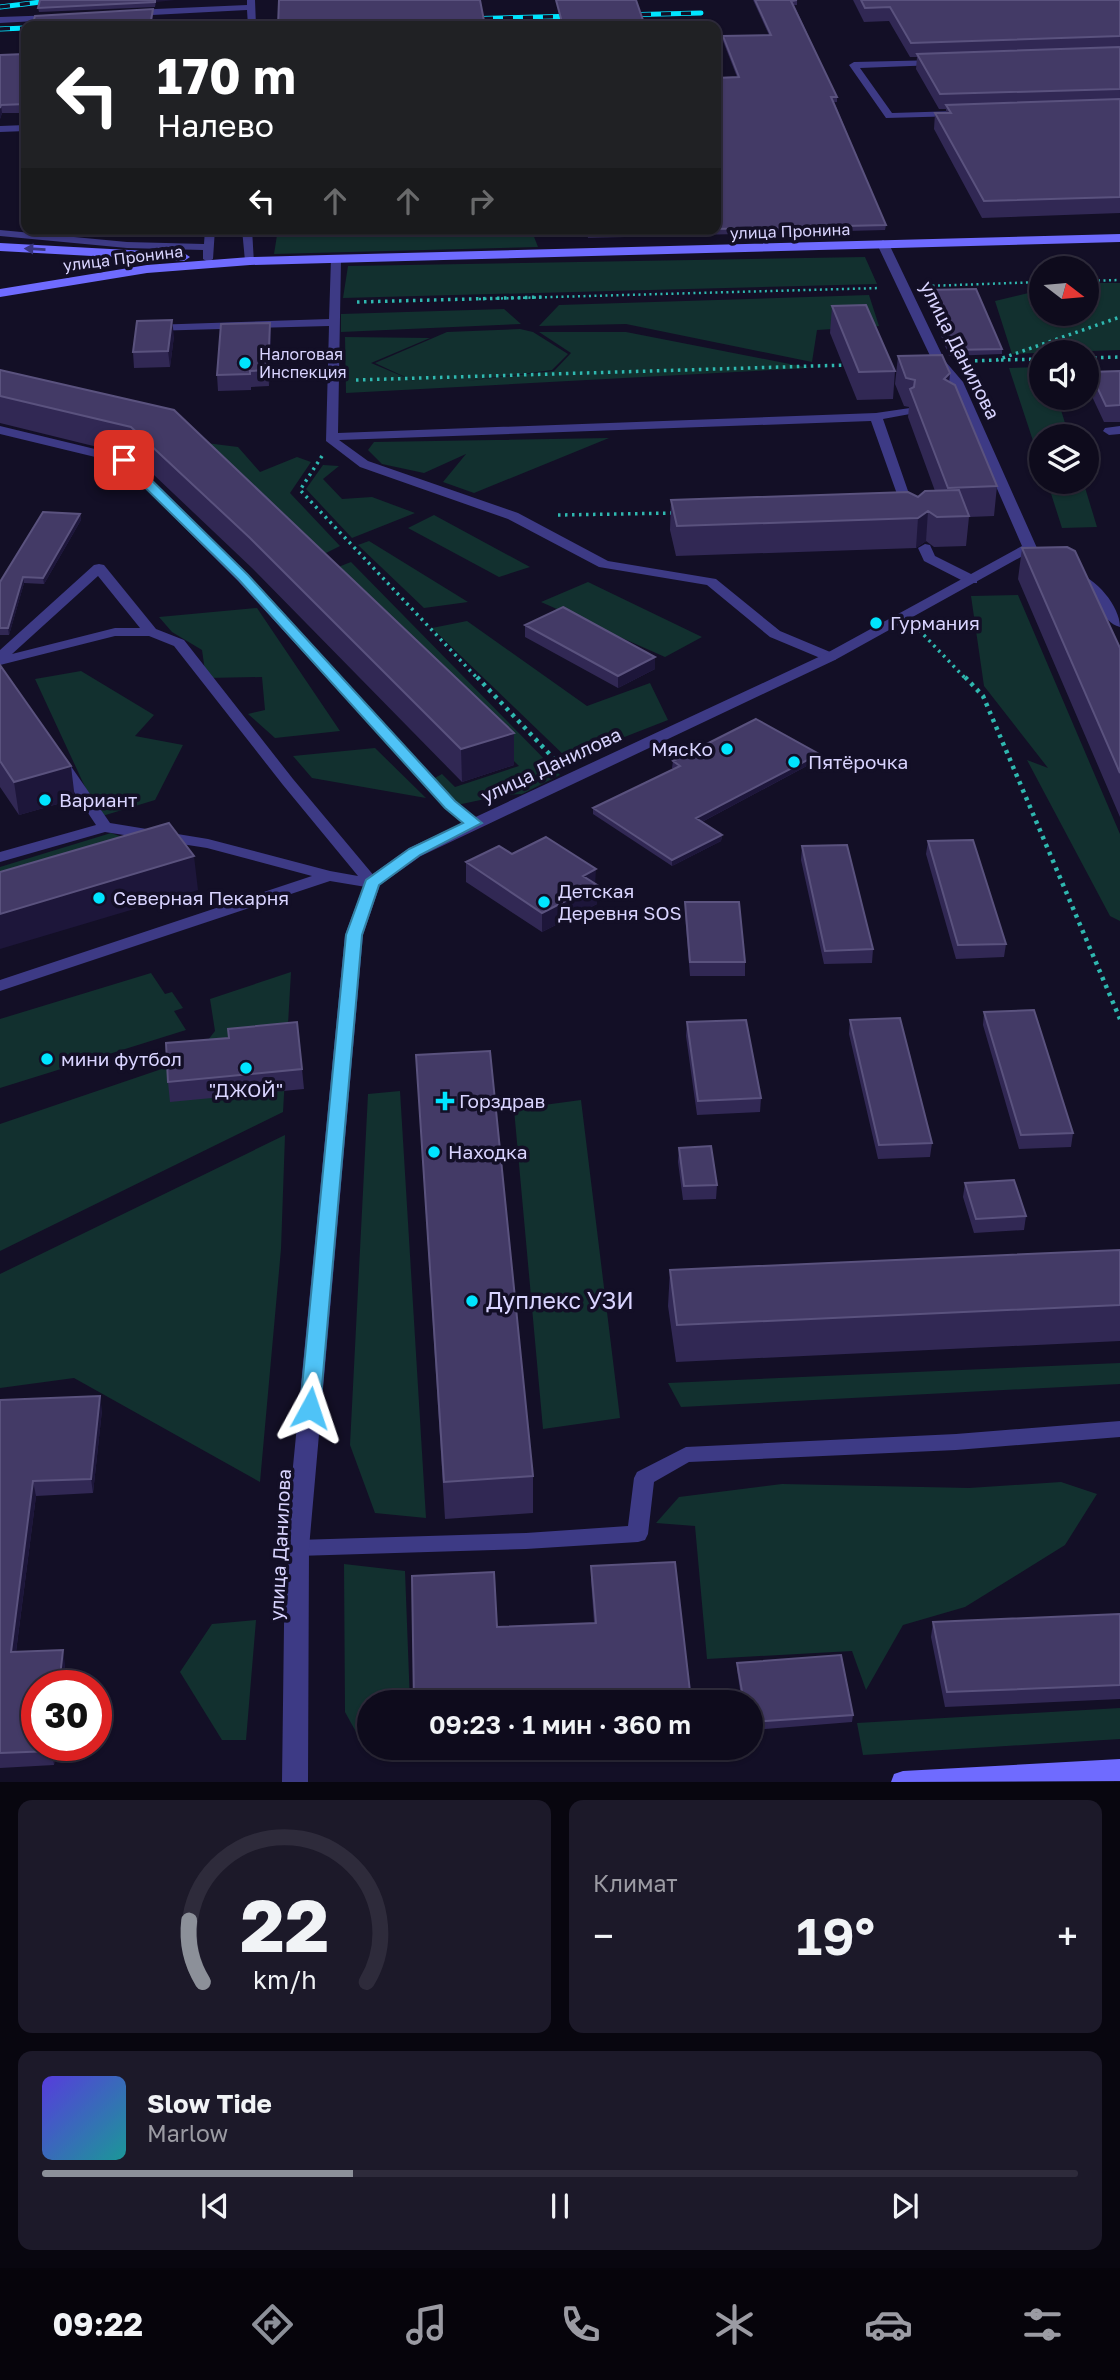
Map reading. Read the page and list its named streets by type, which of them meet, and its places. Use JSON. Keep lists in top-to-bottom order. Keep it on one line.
{"streets":{"main road":["улица Пронина"],"street":["улица Данилова"]},"crossings":[["улица Пронина","улица Данилова"]],"places":{"other":["Налоговая Инспекция","Гурмания","МясКо","Пятёрочка","Вариант","Северная Пекарня","Детская Деревня SOS","мини футбол","\"ДЖОЙ\"","Находка","Дуплекс УЗИ"],"health":["Горздрав"]},"north":"right","page":{"turn":["170 m","Налево"],"limit":"30","trip":"09:23 · 1 мин · 360 m","tile":"Климат","heat":["−","19°","+"],"song":["Slow Tide","Marlow"],"tabs":"09:22","gauge":["22","km/h"]}}
